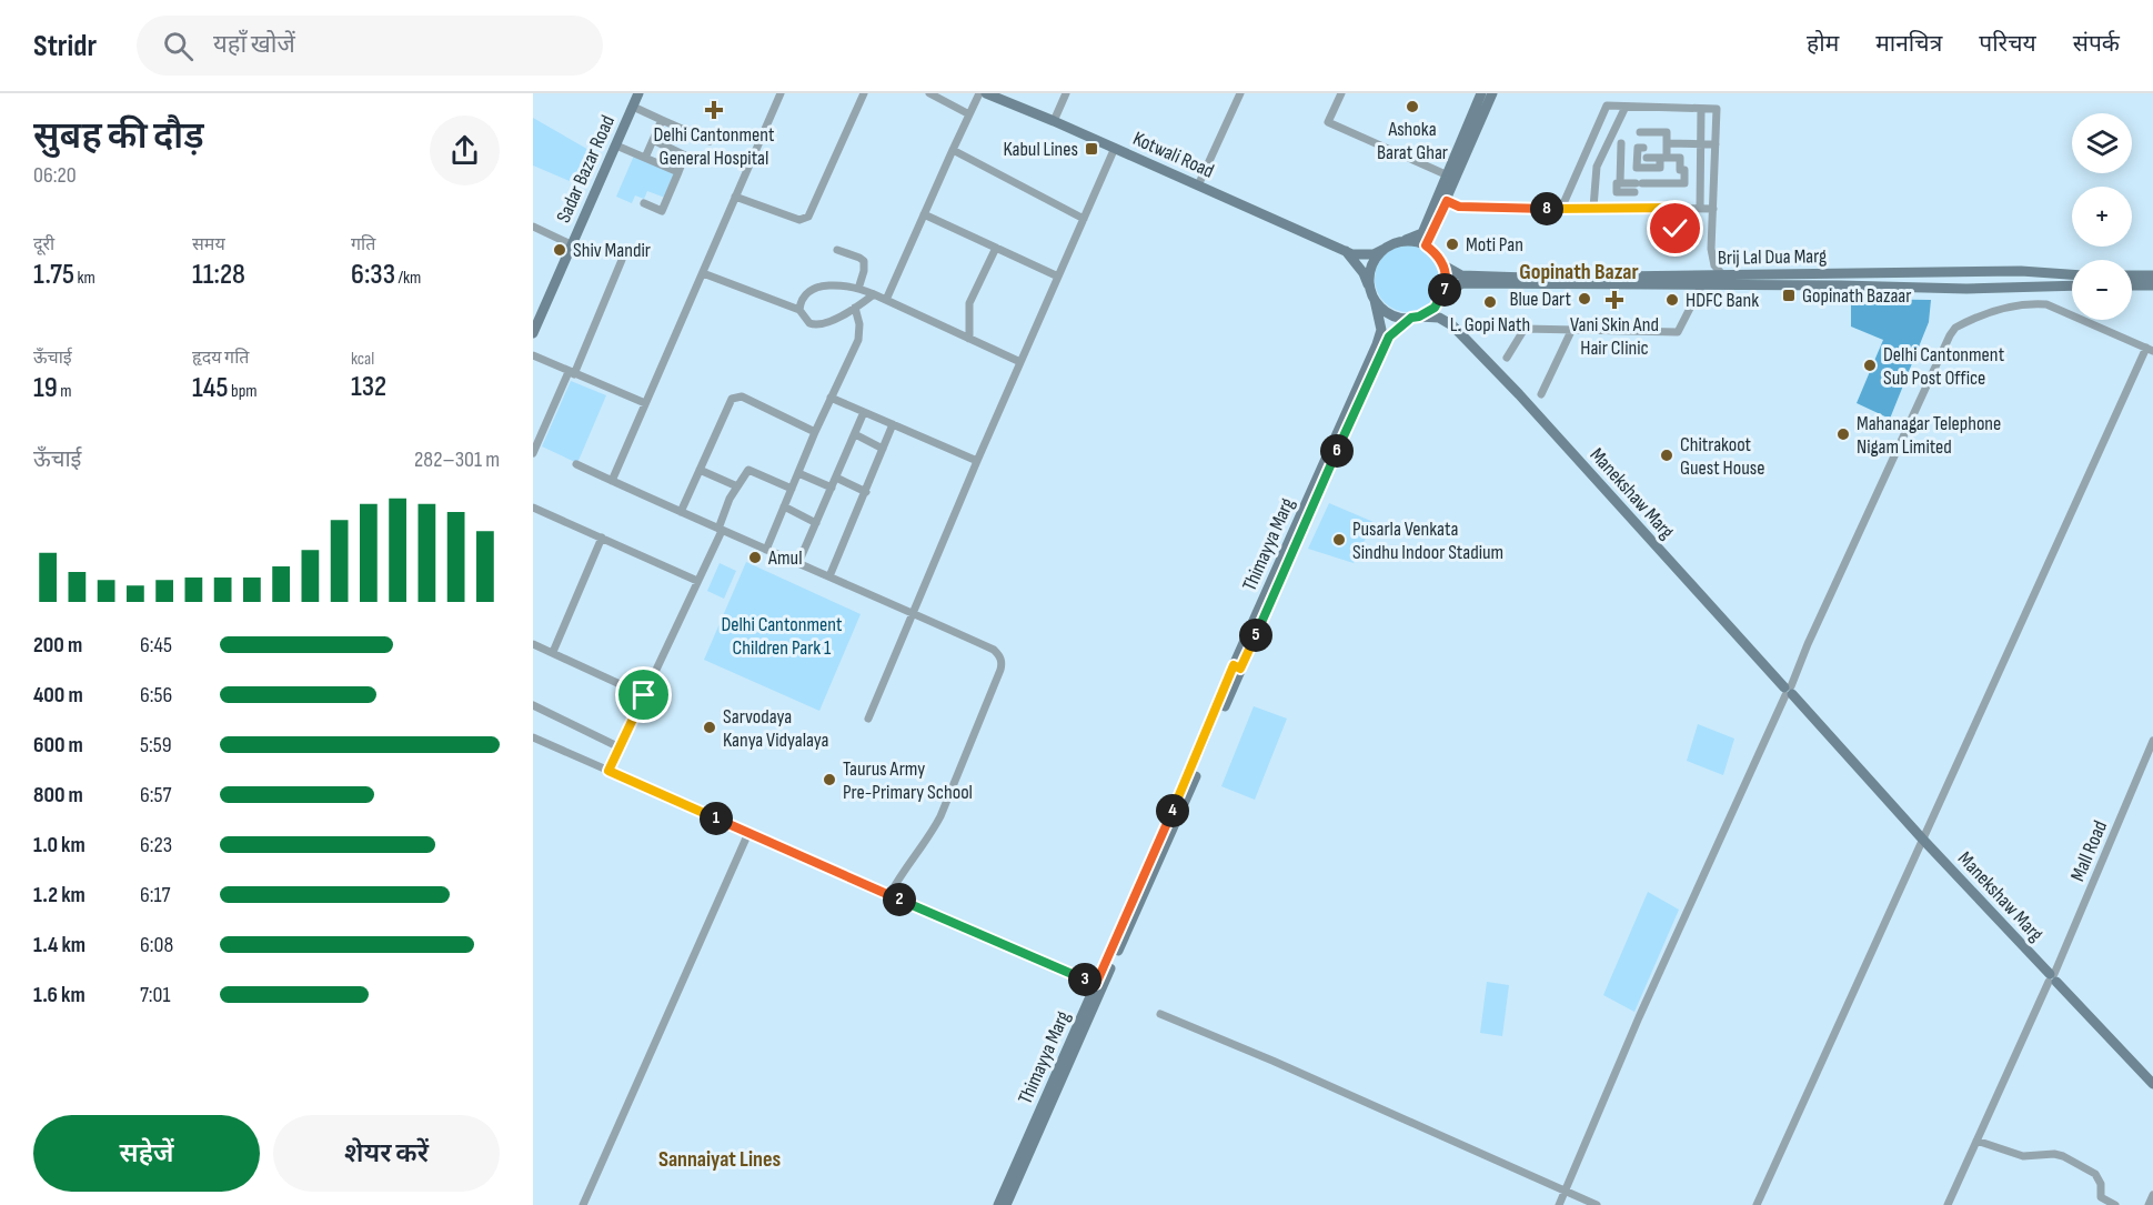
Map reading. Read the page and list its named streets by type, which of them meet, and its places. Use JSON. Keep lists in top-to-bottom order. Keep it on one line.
{"streets":{"street":["Kotwali Road","Sadar Bazar Road","Brij Lal Dua Marg","Manekshaw Marg","Thimayya Marg","Mall Road"]},"crossings":[["Manekshaw Marg","Thimayya Marg"],["Manekshaw Marg","Mall Road"]],"districts":["Gopinath Bazar","Sannaiyat Lines"],"parks":["Delhi Cantonment Children Park 1"],"places":{"other":["Ashoka Barat Ghar","Moti Pan","Shiv Mandir","Blue Dart","HDFC Bank","L. Gopi Nath","Delhi Cantonment Sub Post Office","Mahanagar Telephone Nigam Limited","Chitrakoot Guest House","Pusarla Venkata Sindhu Indoor Stadium","Amul","Sarvodaya Kanya Vidyalaya","Taurus Army Pre-Primary School"],"health":["Delhi Cantonment General Hospital","Vani Skin And Hair Clinic"],"transit":["Kabul Lines","Gopinath Bazaar"]},"page":{"header":"Stridr","search":"यहाँ खोजें","nav":["होम","मानचित्र","परिचय","संपर्क"],"heading":["सुबह की दौड़","06:20"],"map_buttons":["+","−"],"pins":["8","7","6","5","4","1","2","3"],"stats":[["दूरी","1.75 km"],["समय","11:28"],["गति","6:33 /km"],["ऊँचाई","19 m"],["हृदय गति","145 bpm"],["kcal","132"]],"chart":["ऊँचाई","282–301 m"],"list":[{"name":"200 m","note":"6:45"},{"name":"400 m","note":"6:56"},{"name":"600 m","note":"5:59"},{"name":"800 m","note":"6:57"},{"name":"1.0 km","note":"6:23"},{"name":"1.2 km","note":"6:17"},{"name":"1.4 km","note":"6:08"},{"name":"1.6 km","note":"7:01"}],"buttons":["सहेजें","शेयर करें"]}}
